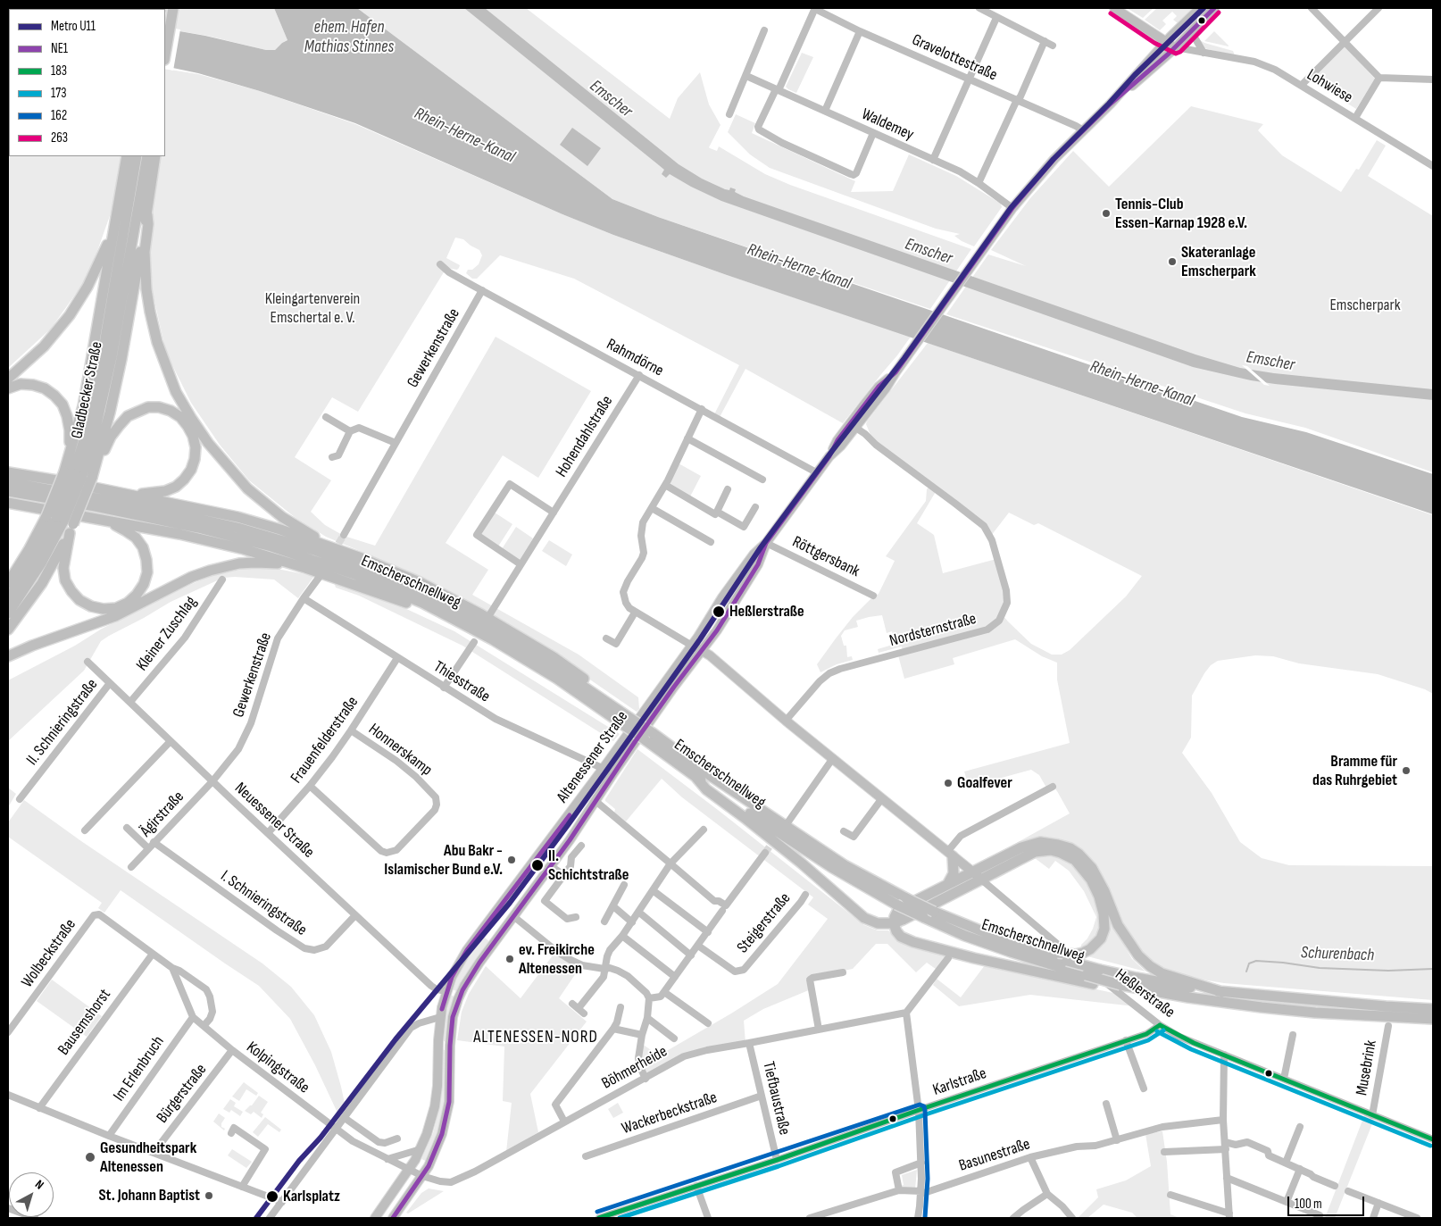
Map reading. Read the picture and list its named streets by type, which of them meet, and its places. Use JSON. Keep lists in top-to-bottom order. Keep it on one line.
{"streets":{"highway":["Gladbecker Straße","Emscherschnellweg"],"main road":["Altenessener Straße","Heßlerstraße"],"street":["Gravelottestraße","Lohwiese","Waldemey","Gewerkenstraße","Rahmdörne","Hohendahlstraße","Röttgersbank","Nordsternstraße","Kleiner Zuschlag","Thiesstraße","II. Schnieringstraße","Frauenfelderstraße","Honnerskamp","Ägirstraße","Neuessener Straße","I. Schnieringstraße","Steigerstraße","Wolbeckstraße","Bausemshorst","Kolpingstraße","Böhmerheide","Musebrink","Im Erlenbruch","Karlstraße","Bürgerstraße","Tiefbaustraße","Wackerbeckstraße","Basunestraße"]},"crossings":[["Waldemey","Altenessener Straße"],["Gewerkenstraße","Rahmdörne"],["Gewerkenstraße","Thiesstraße"],["Gewerkenstraße","Ägirstraße"],["Gewerkenstraße","Neuessener Straße"],["Rahmdörne","Hohendahlstraße"],["Rahmdörne","Altenessener Straße"],["Röttgersbank","Altenessener Straße"],["Nordsternstraße","Altenessener Straße"],["Nordsternstraße","Heßlerstraße"],["Kleiner Zuschlag","Neuessener Straße"],["Thiesstraße","Frauenfelderstraße"],["Thiesstraße","Altenessener Straße"],["II. Schnieringstraße","Neuessener Straße"],["Frauenfelderstraße","Honnerskamp"],["Frauenfelderstraße","Neuessener Straße"],["Altenessener Straße","Neuessener Straße"],["Altenessener Straße","Heßlerstraße"],["Altenessener Straße","Böhmerheide"],["Ägirstraße","Neuessener Straße"],["Ägirstraße","I. Schnieringstraße"],["Neuessener Straße","I. Schnieringstraße"],["Wolbeckstraße","Bausemshorst"],["Heßlerstraße","Musebrink"],["Heßlerstraße","Karlstraße"],["Kolpingstraße","Böhmerheide"],["Kolpingstraße","Im Erlenbruch"],["Kolpingstraße","Bürgerstraße"],["Böhmerheide","Tiefbaustraße"],["Karlstraße","Tiefbaustraße"],["Tiefbaustraße","Wackerbeckstraße"]],"districts":["ALTENESSEN-NORD"],"water":["ehem. Hafen Mathias Stinnes","Emscher","Rhein-Herne-Kanal","Schurenbach"],"parks":["Kleingartenverein Emschertal e. V.","Emscherpark"],"places":["Tennis-Club Essen-Karnap 1928 e.V.","Skateranlage Emscherpark","Heßlerstraße","Bramme für das Ruhrgebiet","Goalfever","Abu Bakr - Islamischer Bund e.V.","II. Schichtstraße","ev. Freikirche Altenessen","Gesundheitspark Altenessen","St. Johann Baptist","Karlsplatz"],"lines":["metro line U11","transit line NE1","transit line 263","transit line 183","transit line 173","transit line 162"],"legend":["Metro U11","NE1","183","173","162","263"],"scale_bar":"100 m","north":"top right"}
